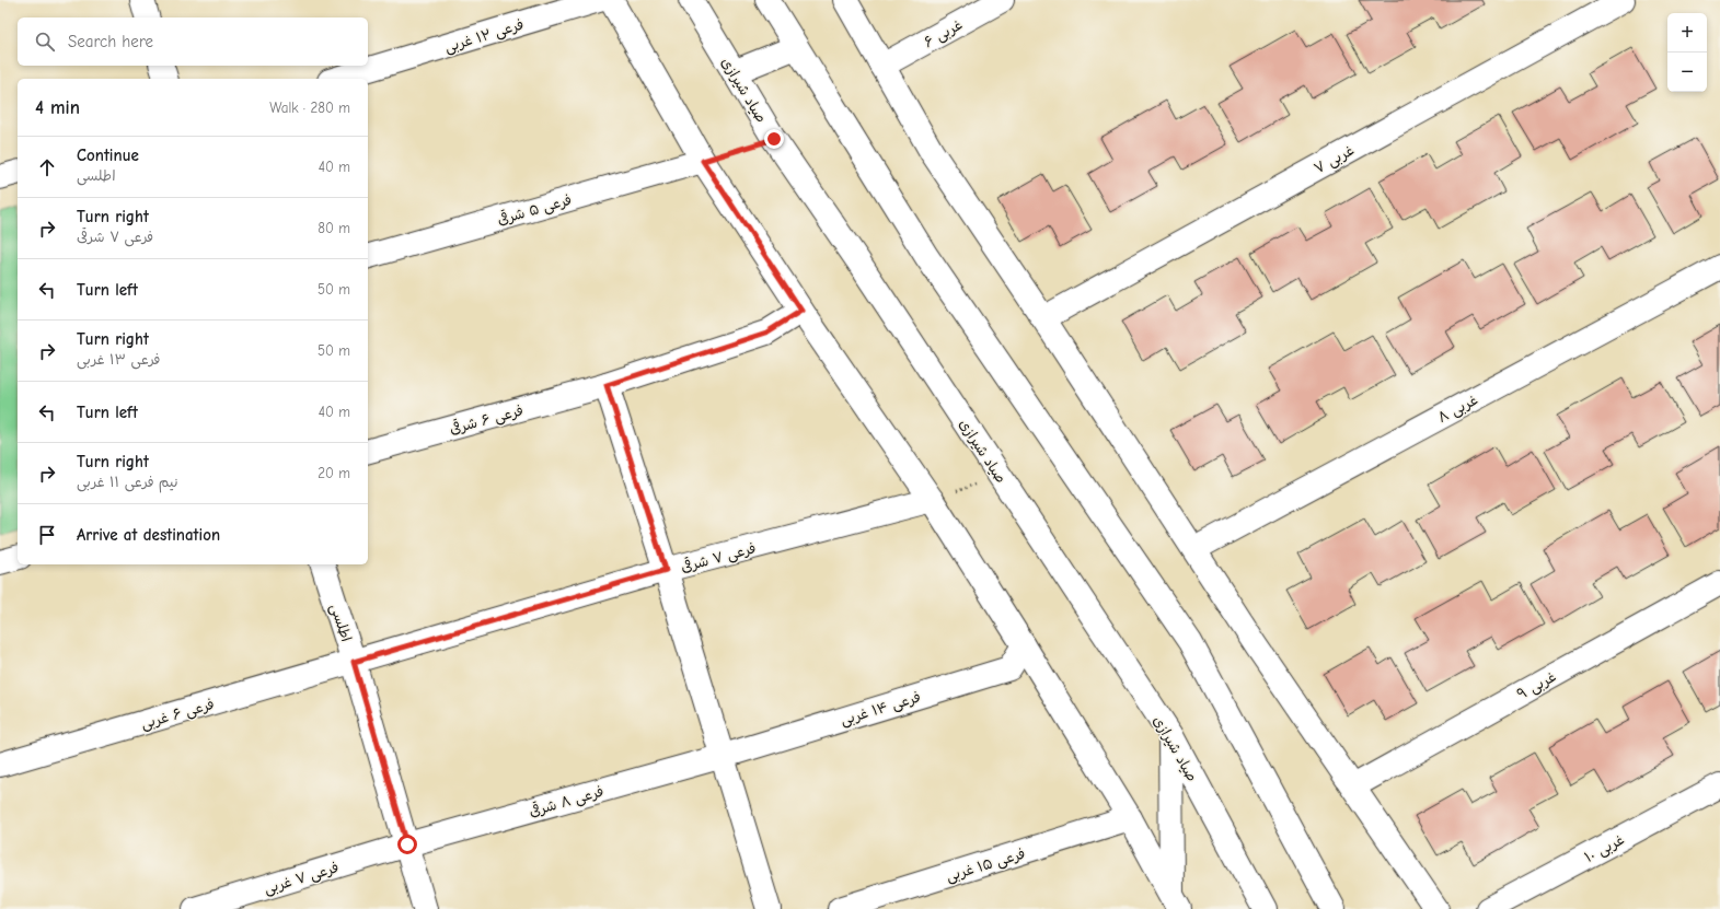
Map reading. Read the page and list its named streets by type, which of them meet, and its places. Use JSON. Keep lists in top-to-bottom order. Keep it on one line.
{"streets":{"street":["۶ غربی","فرعی ۱۲ غربی","صیاد شیرازی","۷ غربی","فرعی ۵ شرقی","۸ غربی","فرعی ۶ شرقی","فرعی ۷ شرقی","اطلسی","۹ غربی","فرعی ۱۴ غربی","فرعی ۶ غربی","فرعی ۸ شرقی","۱۰ غربی","فرعی ۱۵ غربی","فرعی ۷ غربی"]},"crossings":[["فرعی ۷ شرقی","اطلسی"],["فرعی ۷ شرقی","فرعی ۶ غربی"],["اطلسی","فرعی ۶ غربی"],["اطلسی","فرعی ۸ شرقی"],["اطلسی","فرعی ۷ غربی"],["فرعی ۱۴ غربی","فرعی ۸ شرقی"],["فرعی ۸ شرقی","فرعی ۷ غربی"]],"page":{"map_buttons":["+","−"],"search":"Search here","heading":["4 min","Walk · 280 m"],"list":[["Continue","اطلسی","40 m"],["Turn right","فرعی ۷ شرقی","80 m"],["Turn left","50 m"],["Turn right","فرعی ۱۳ غربی","50 m"],["Turn left","40 m"],["Turn right","نیم فرعی ۱۱ غربی","20 m"],"Arrive at destination"]}}
